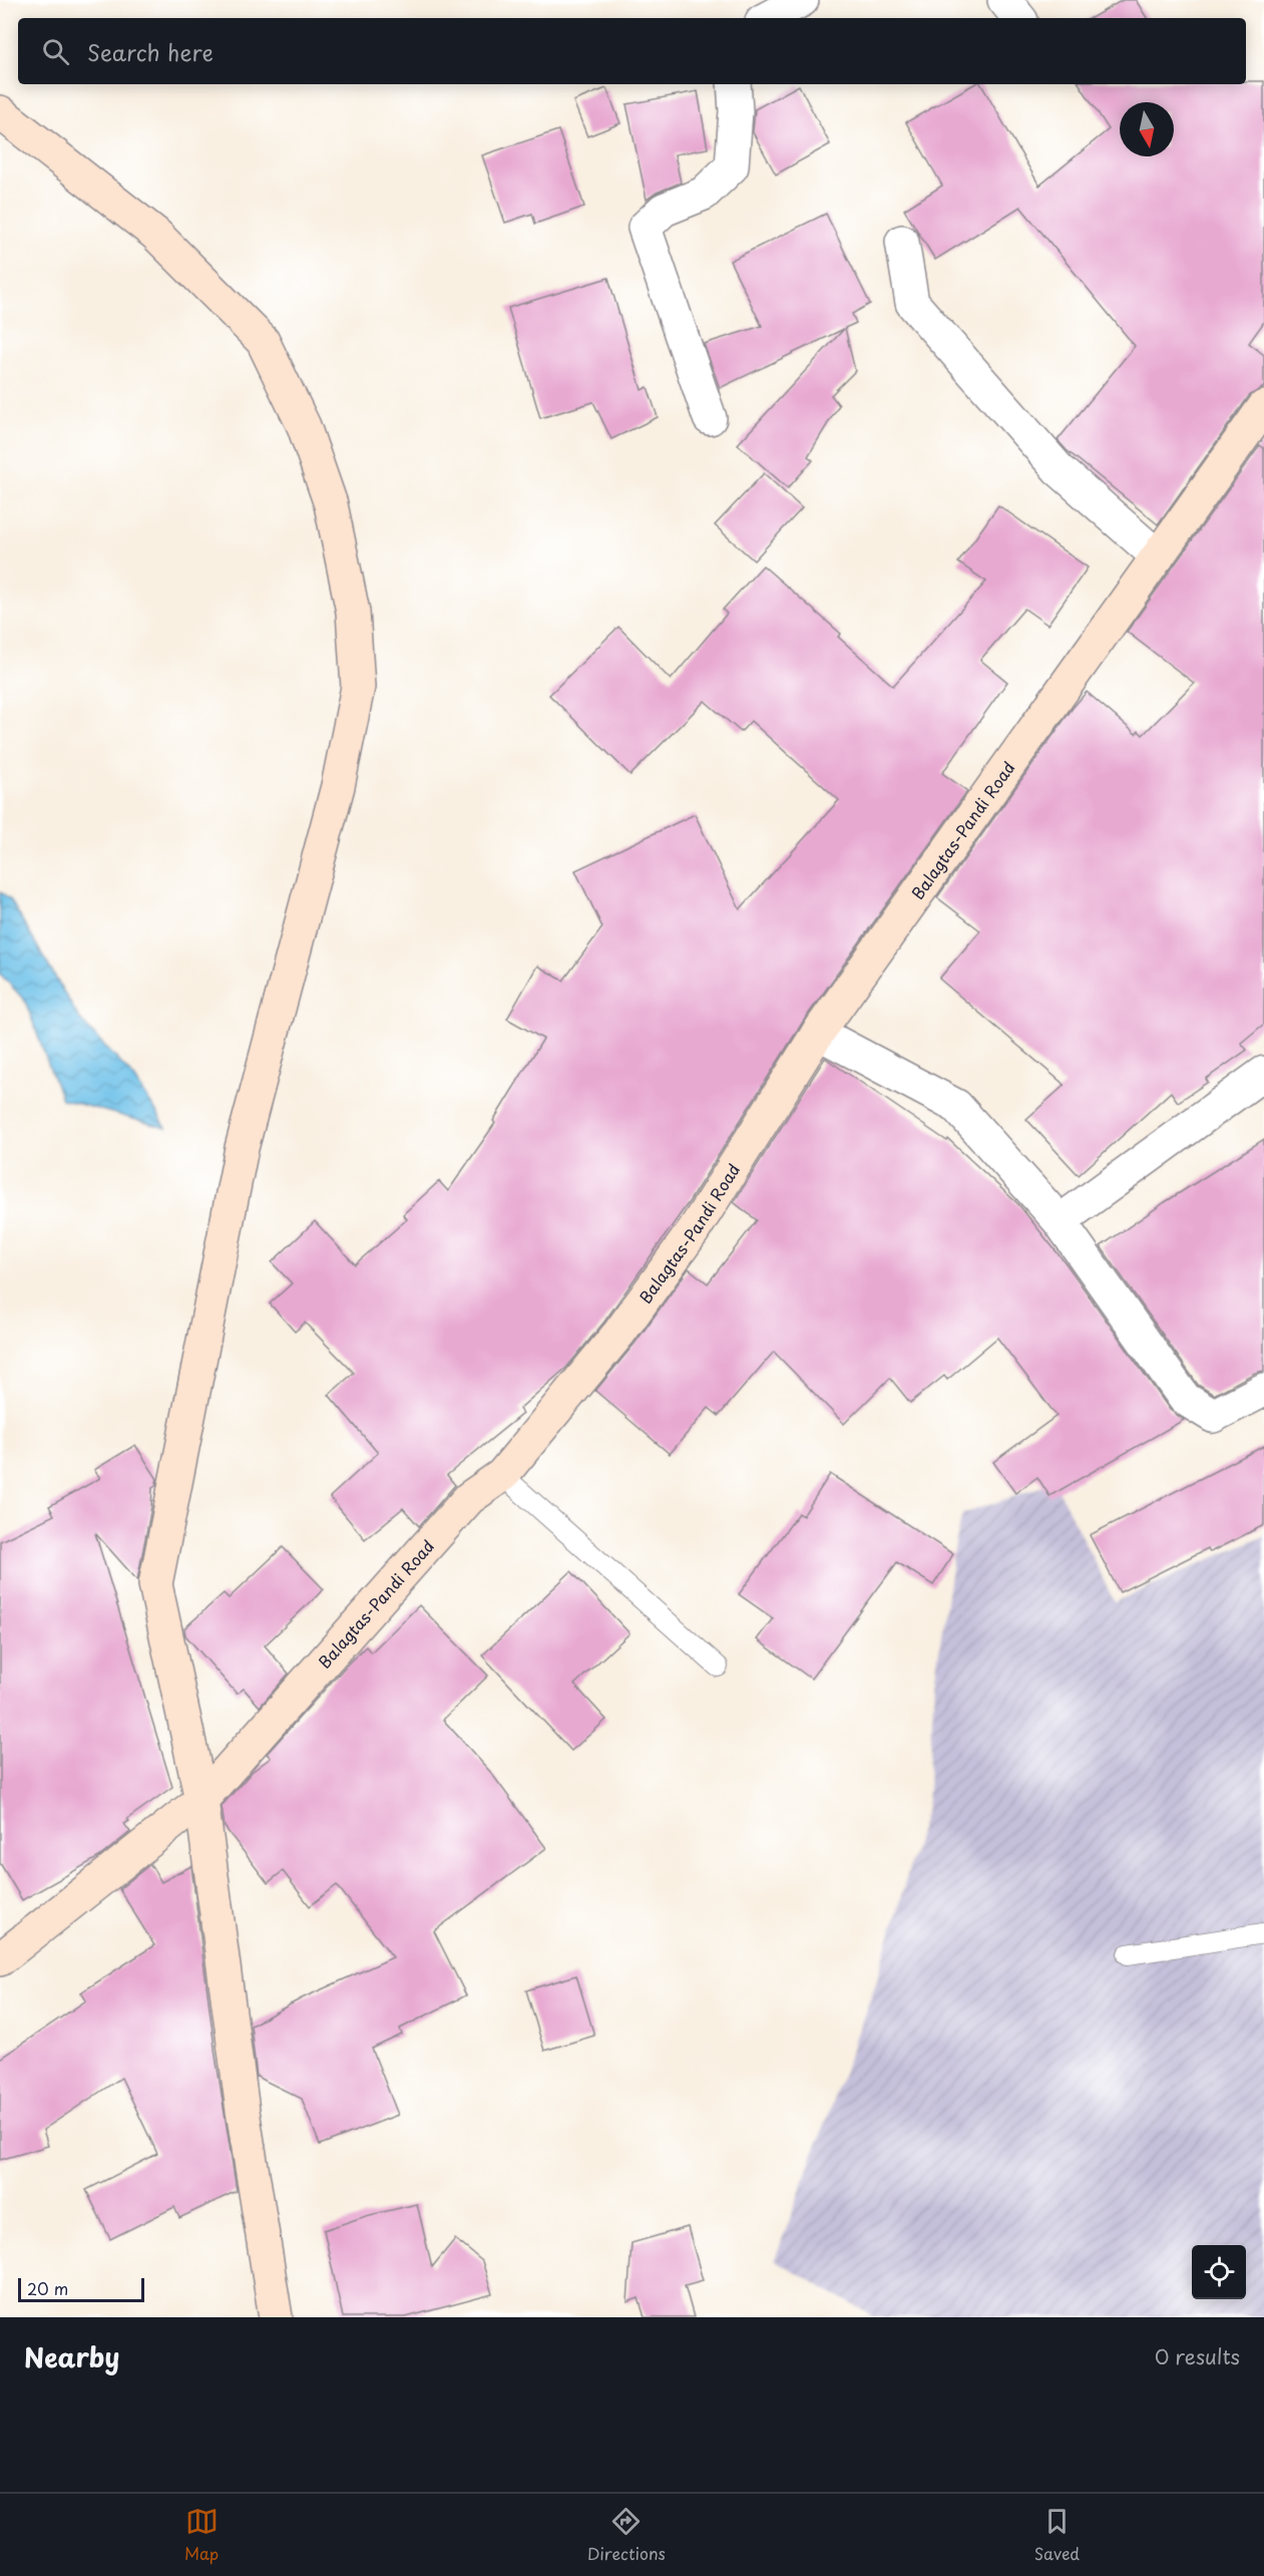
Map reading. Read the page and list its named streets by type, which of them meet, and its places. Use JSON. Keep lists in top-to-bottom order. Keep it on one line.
{"streets":{"street":["Balagtas-Pandi Road"]},"scale_bar":"20 m","north":"bottom","page":{"search":"Search here","scale":"20 m","heading":["Nearby","0 results"],"nav":["Map","Directions","Saved"]}}
